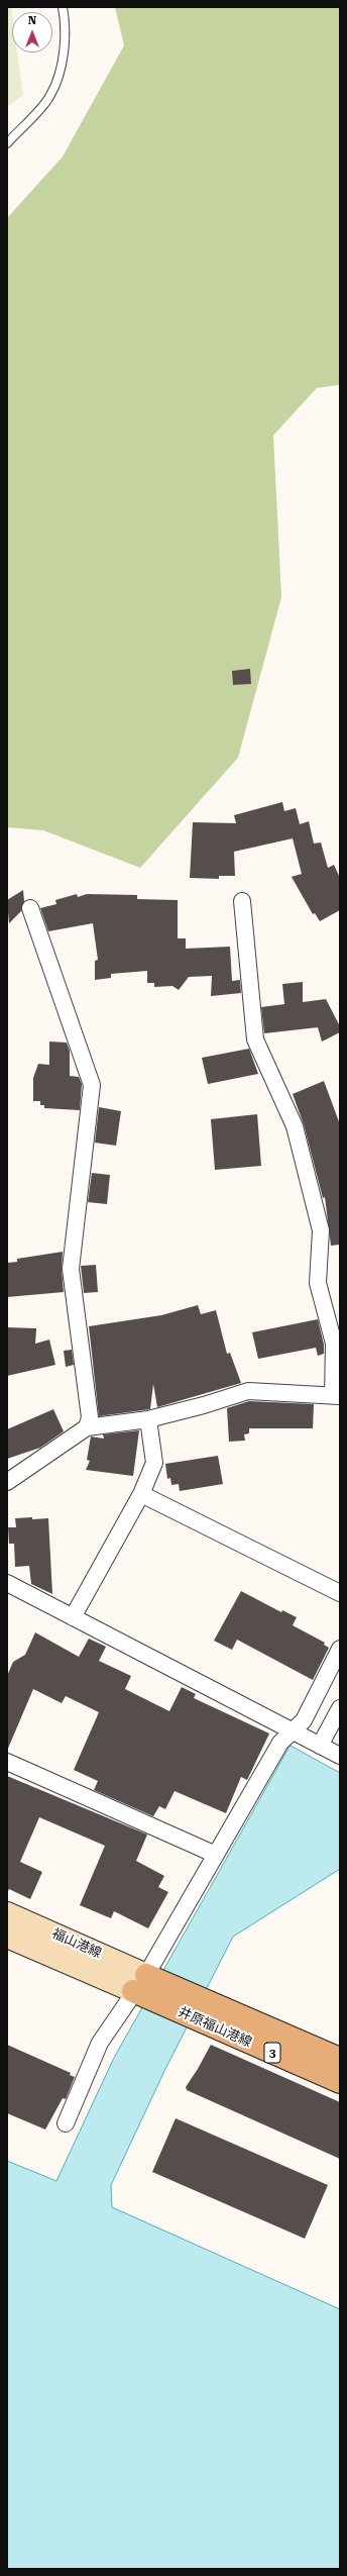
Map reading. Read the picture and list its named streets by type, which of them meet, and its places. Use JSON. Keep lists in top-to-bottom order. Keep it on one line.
{"streets":{"main road":["福山港線","井原福山港線","3"]},"crossings":[["福山港線","井原福山港線"]],"north":"top"}
